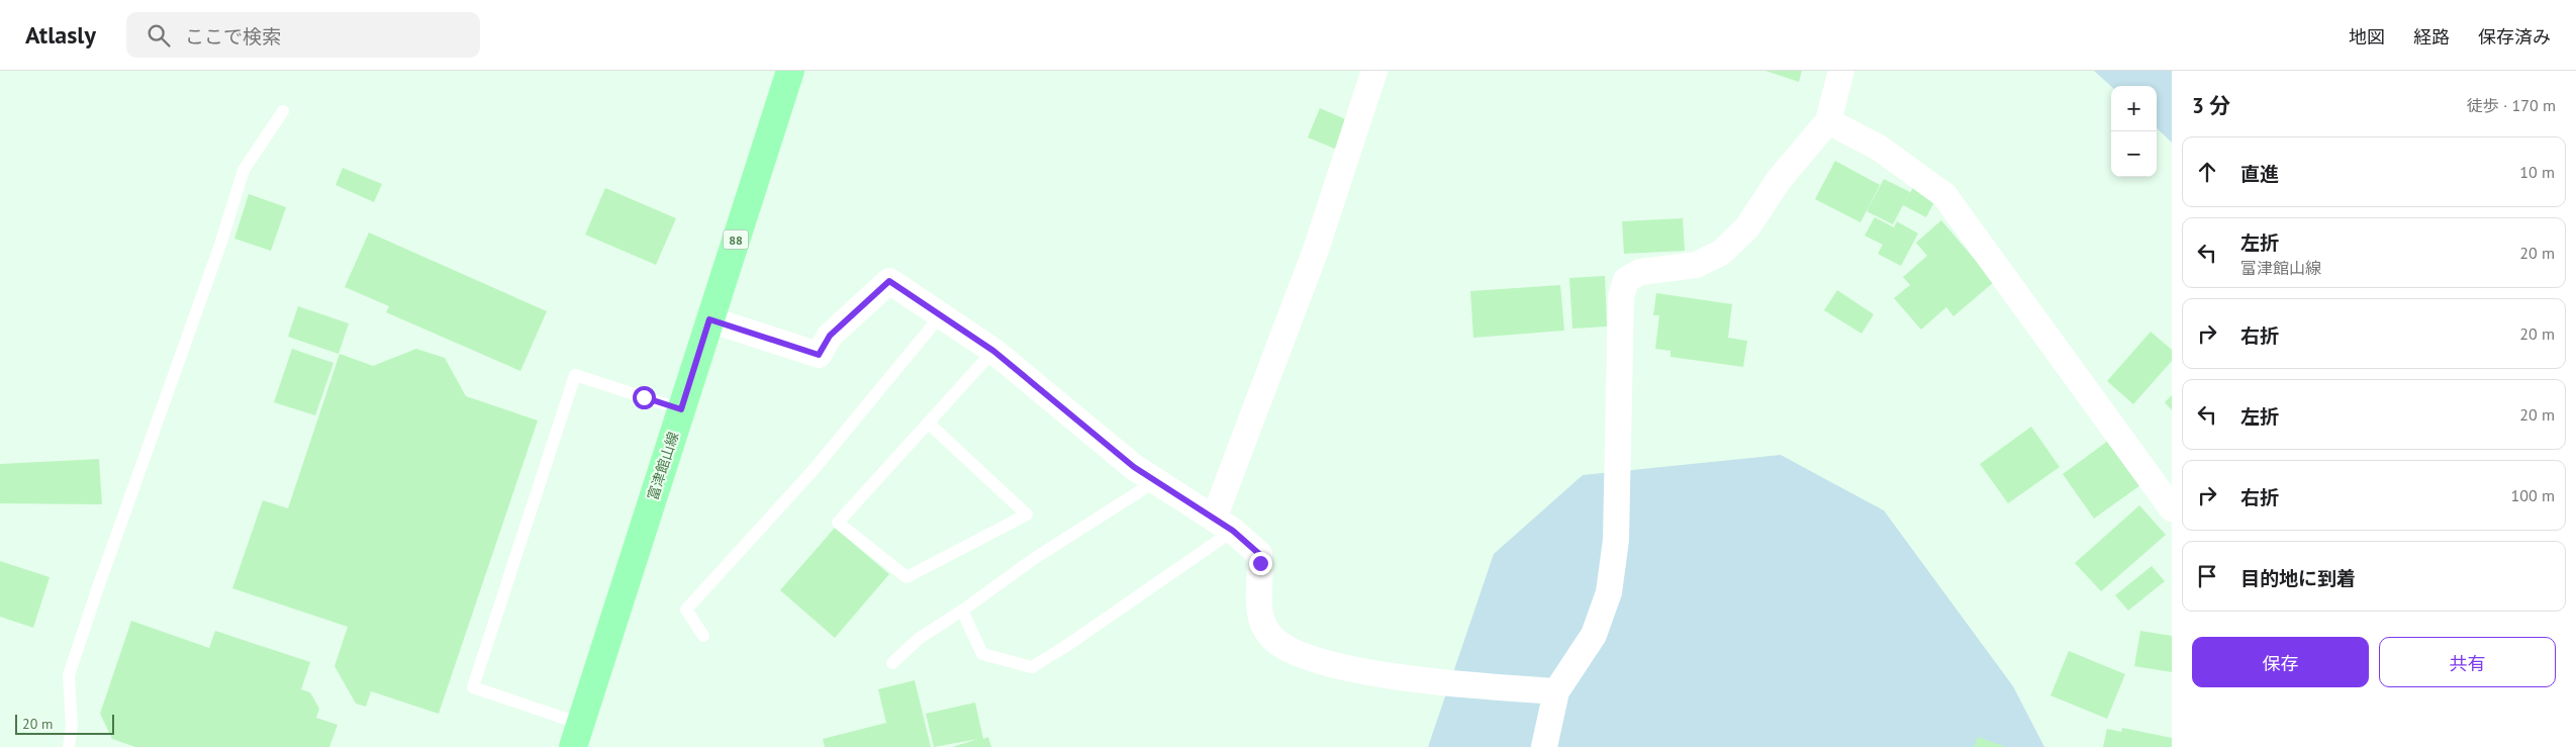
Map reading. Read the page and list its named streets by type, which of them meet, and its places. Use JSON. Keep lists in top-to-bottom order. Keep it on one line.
{"streets":{"main road":["88","富津館山線"]},"scale_bar":"20 m","page":{"header":"Atlasly","search":"ここで検索","nav":["地図","経路","保存済み"],"heading":["3 分","徒歩 · 170 m"],"map_buttons":["+","−"],"list":[["直進","10 m"],["左折","富津館山線","20 m"],["右折","20 m"],["左折","20 m"],["右折","100 m"],"目的地に到着"],"buttons":["保存","共有"],"scale":"20 m"}}
